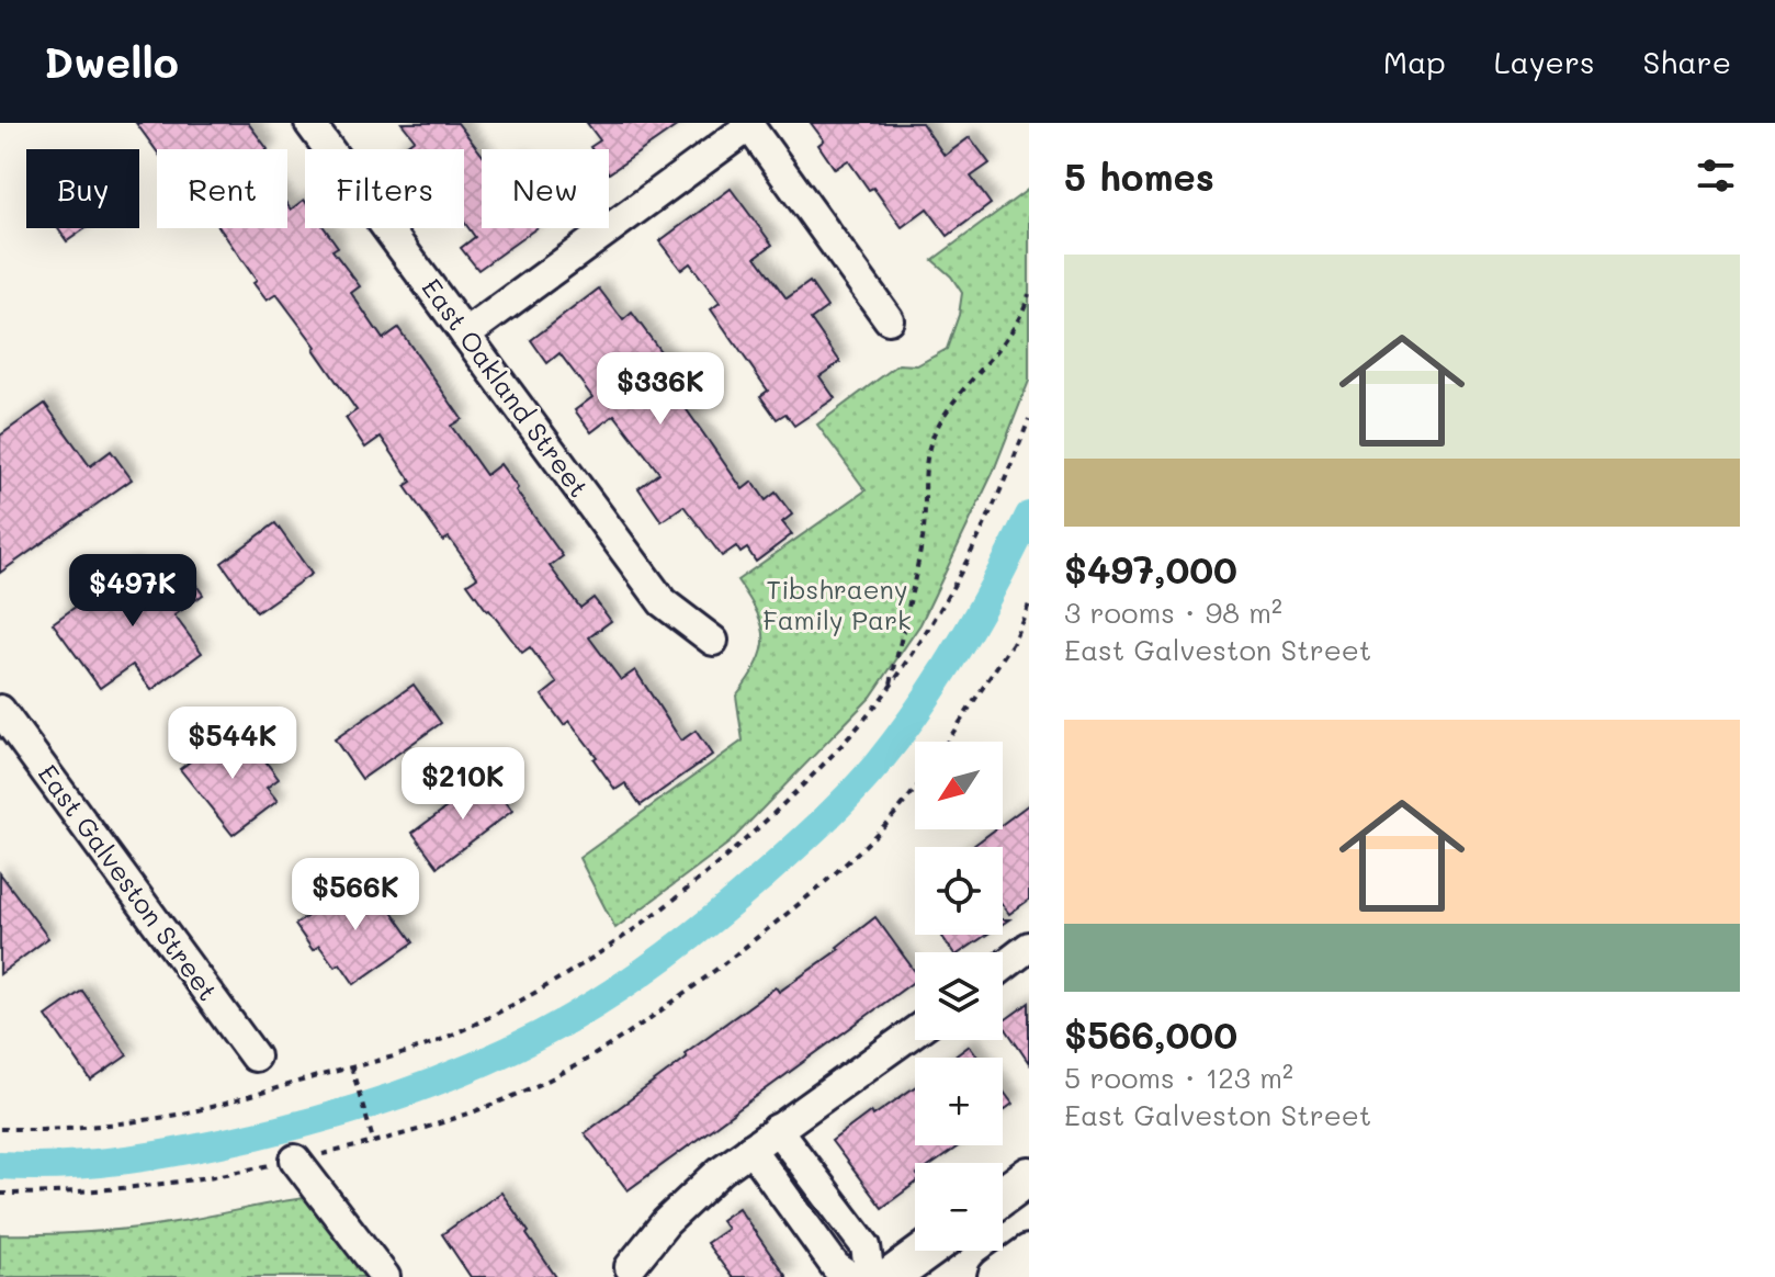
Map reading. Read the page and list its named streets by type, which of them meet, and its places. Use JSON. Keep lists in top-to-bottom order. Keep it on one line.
{"streets":{"street":["East Oakland Street","East Galveston Street"]},"parks":["Tibshraeny Family Park"],"north":"bottom left","page":{"header":"Dwello","nav":["Map","Layers","Share"],"heading":"5 homes","chip":["Buy","Rent","Filters","New"],"list":[{"name":"$497,000","note":"3 rooms · 98 m² · East Galveston Street"},{"name":"$566,000","note":"5 rooms · 123 m² · East Galveston Street"}],"price":["$336K","$497K","$544K","$210K","$566K"],"map_buttons":["+","−"]}}
